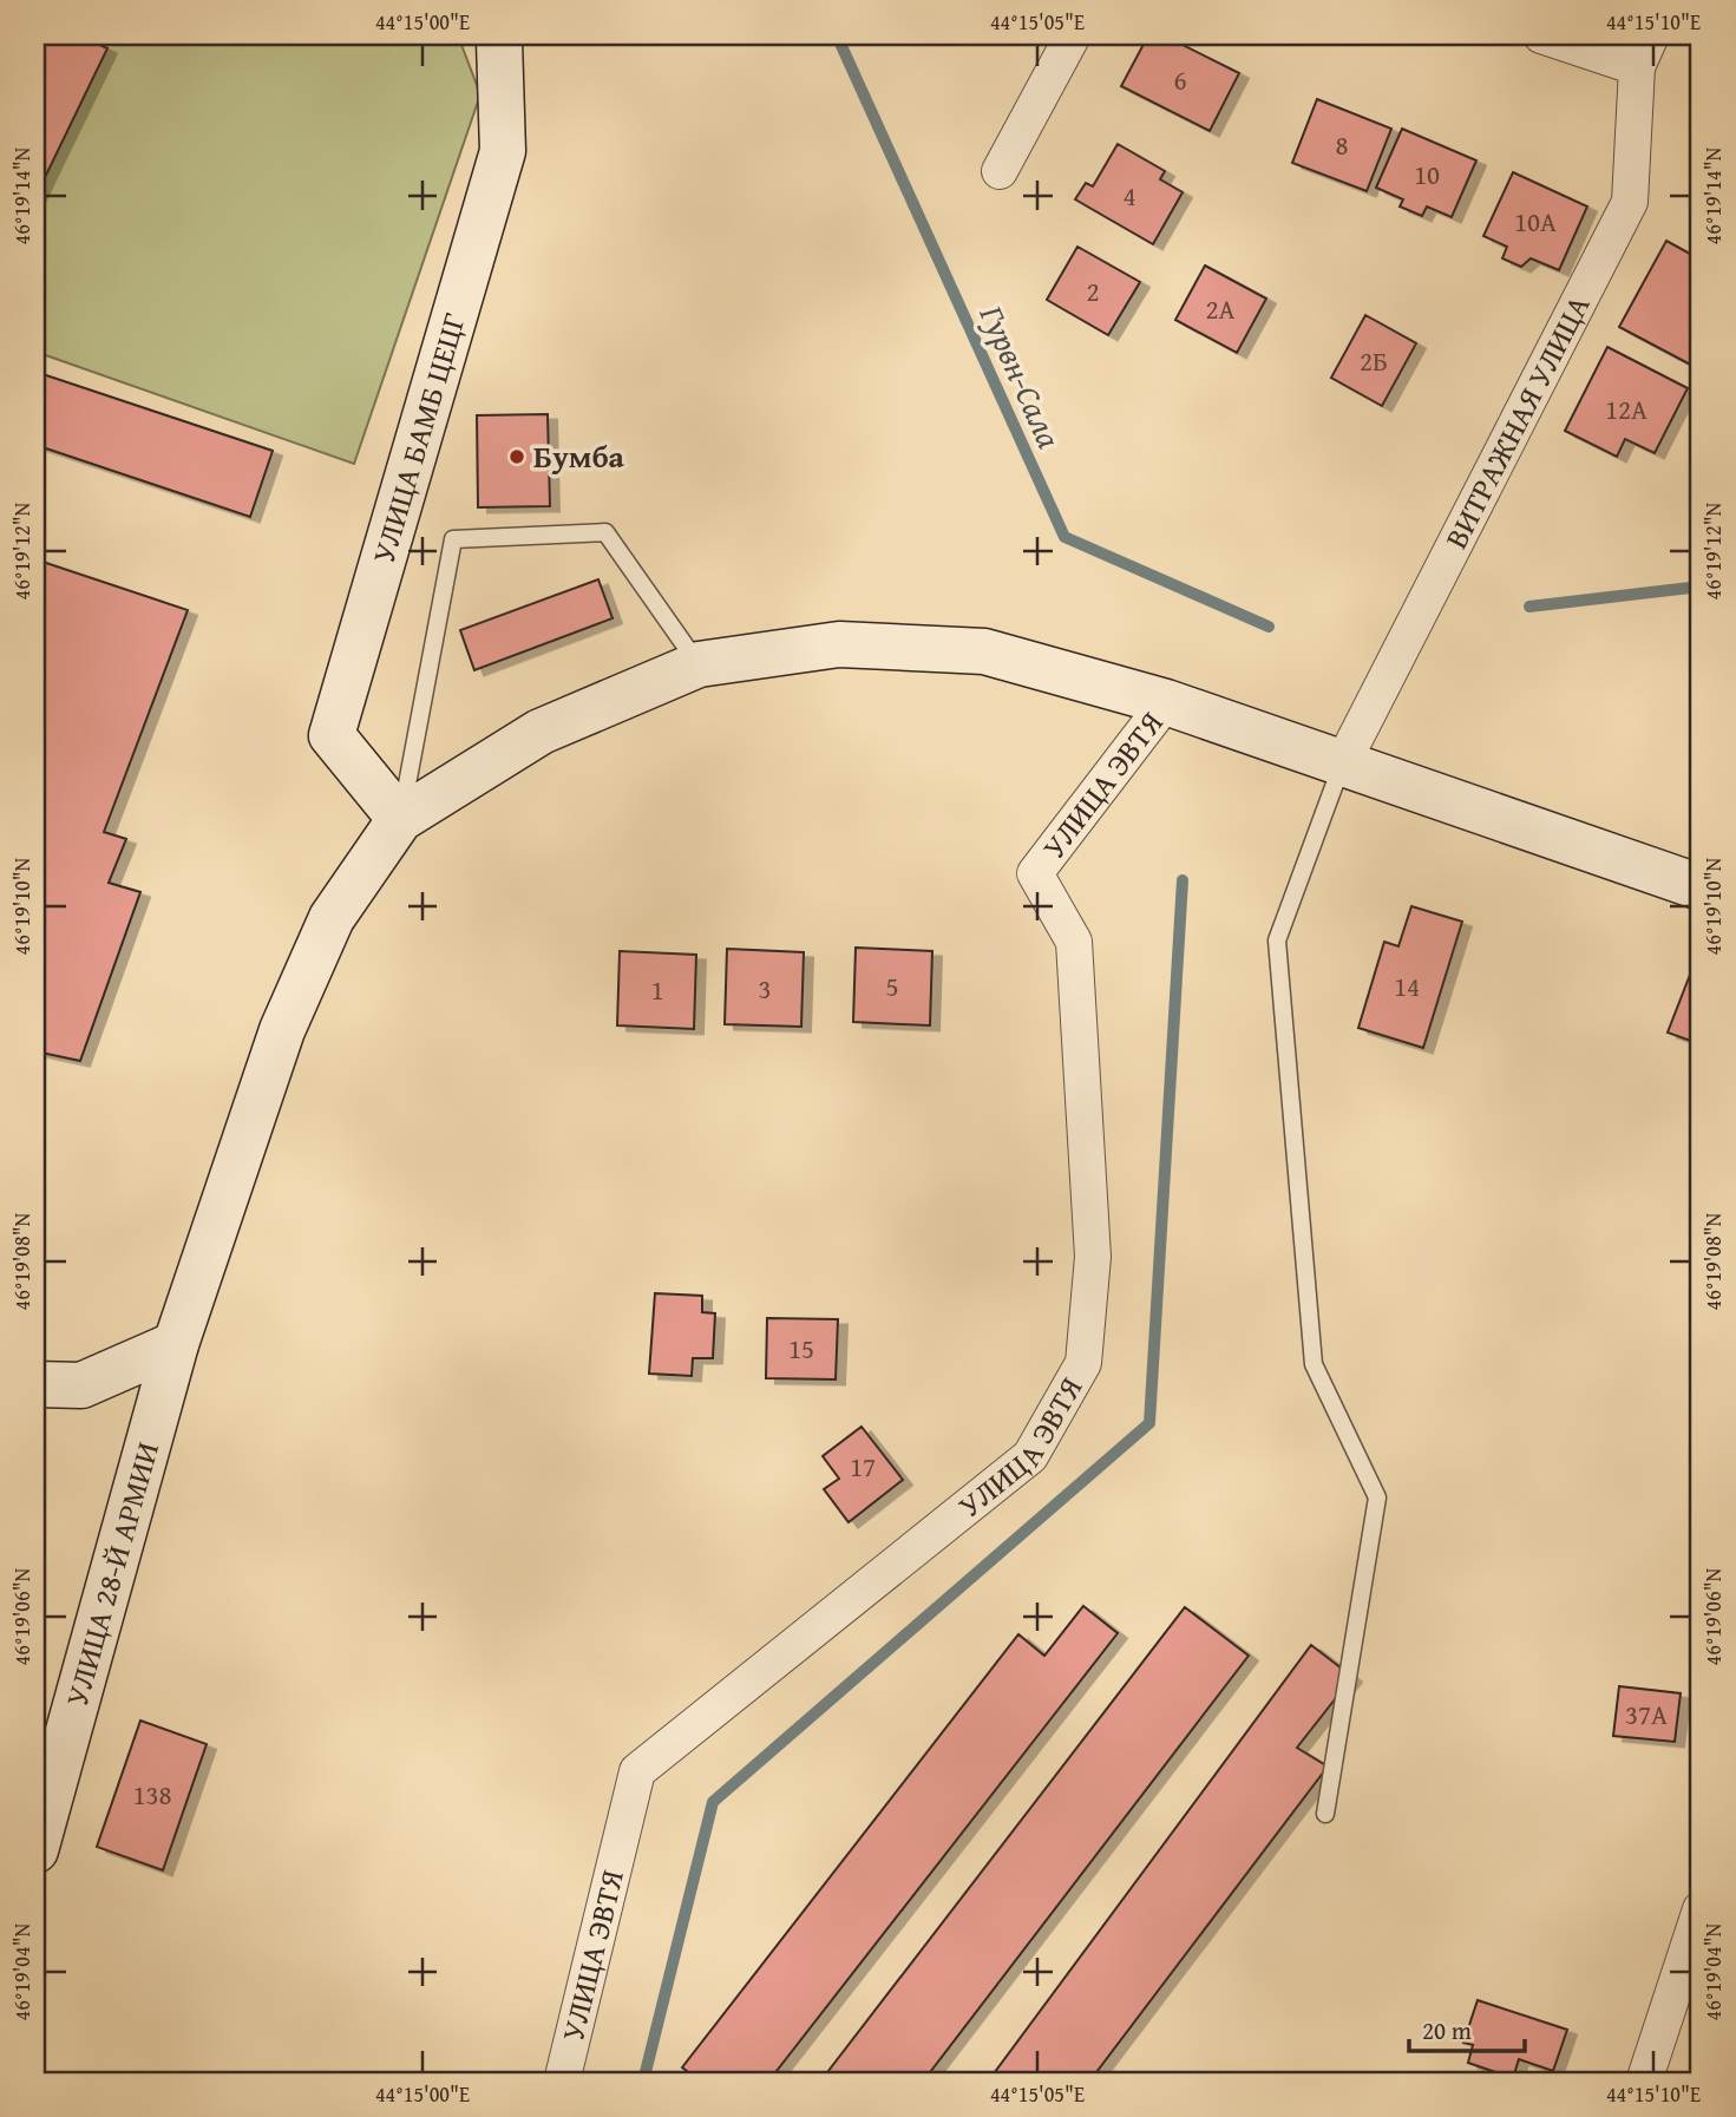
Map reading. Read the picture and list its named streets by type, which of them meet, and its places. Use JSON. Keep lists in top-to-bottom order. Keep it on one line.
{"streets":{"main road":["УЛИЦА БАМБ ЦЕЦГ","УЛИЦА 28-Й АРМИИ"],"street":["ВИТРАЖНАЯ УЛИЦА","УЛИЦА ЭВТЯ"]},"crossings":[["УЛИЦА БАМБ ЦЕЦГ","УЛИЦА 28-Й АРМИИ"]],"water":["Гурвн-Сала"],"places":["Бумба"],"house_numbers":["6","8","10","4","10А","2","2А","2Б","12А","5","14","3","1","15","17","37А","138"],"scale_bar":"20 m","coordinates":["44°15'00\"E","44°15'05\"E","44°15'10\"E","46°19'14\"N","46°19'12\"N","46°19'10\"N","46°19'08\"N","46°19'06\"N","46°19'04\"N"]}
